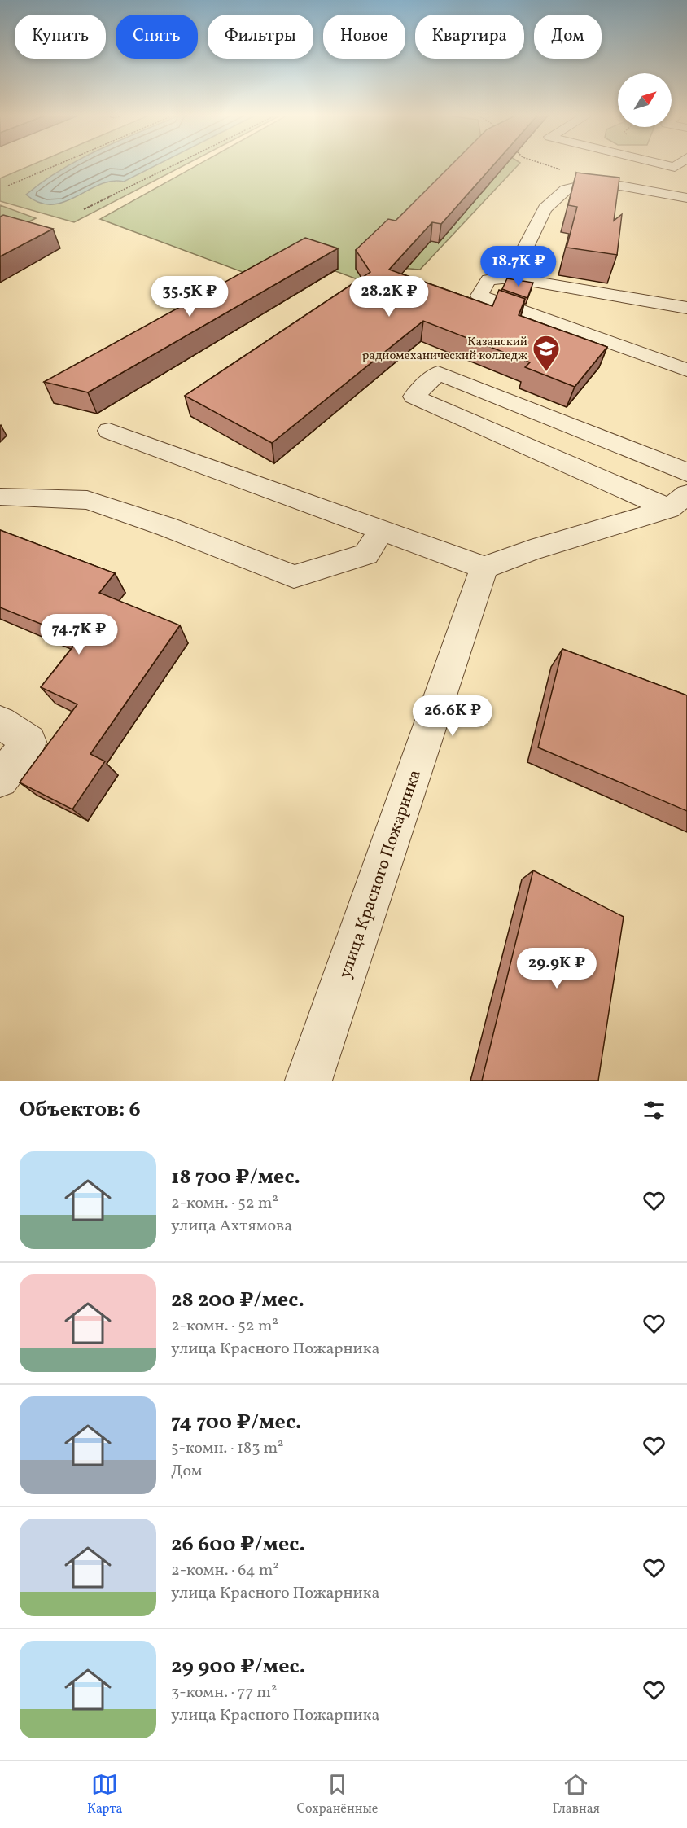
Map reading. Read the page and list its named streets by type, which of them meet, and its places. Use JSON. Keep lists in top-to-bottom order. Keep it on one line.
{"streets":{"street":["улица Красного Пожарника"]},"places":{"school or university":["Казанский радиомеханический колледж"]},"north":"top right","page":{"chip":["Купить","Снять","Фильтры","Новое","Квартира","Дом"],"price":["18.7K ₽","35.5K ₽","28.2K ₽","74.7K ₽","26.6K ₽","29.9K ₽"],"heading":"Объектов: 6","list":[{"name":"18 700 ₽/мес.","note":"2-комн. · 52 m² · улица Ахтямова"},{"name":"28 200 ₽/мес.","note":"2-комн. · 52 m² · улица Красного Пожарника"},{"name":"74 700 ₽/мес.","note":"5-комн. · 183 m² · Дом"},{"name":"26 600 ₽/мес.","note":"2-комн. · 64 m² · улица Красного Пожарника"},{"name":"29 900 ₽/мес.","note":"3-комн. · 77 m² · улица Красного Пожарника"}],"tabs":["Карта","Сохранённые","Главная"]}}
